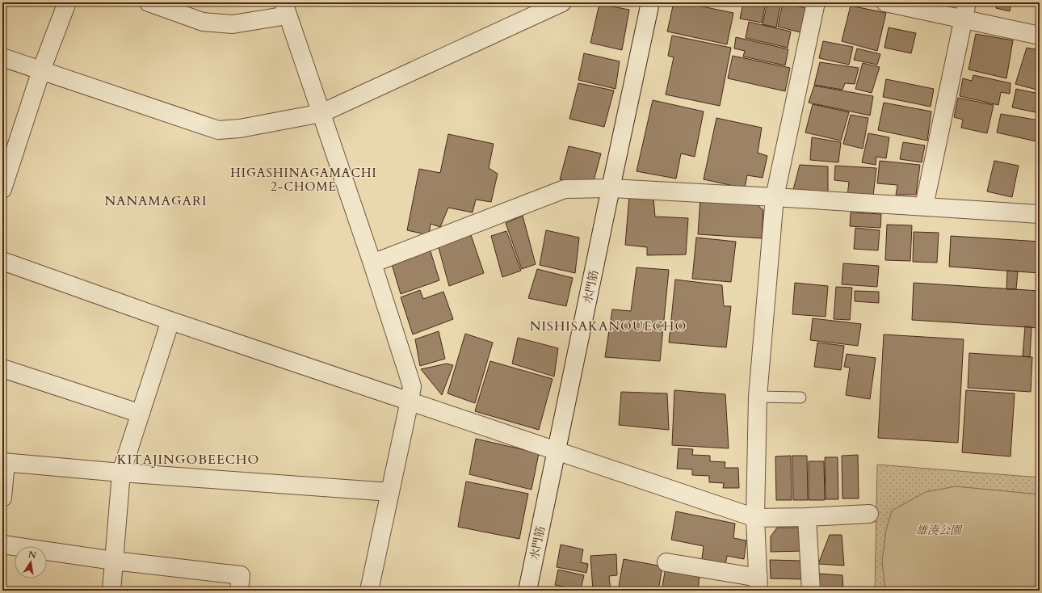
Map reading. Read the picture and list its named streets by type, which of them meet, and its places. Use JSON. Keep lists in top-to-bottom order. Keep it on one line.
{"streets":{"street":["水門筋"]},"districts":["HIGASHINAGAMACHI 2-CHOME","NANAMAGARI","NISHISAKANOUECHO","KITAJINGOBEECHO"],"parks":["雄湊公園"],"north":"top"}
